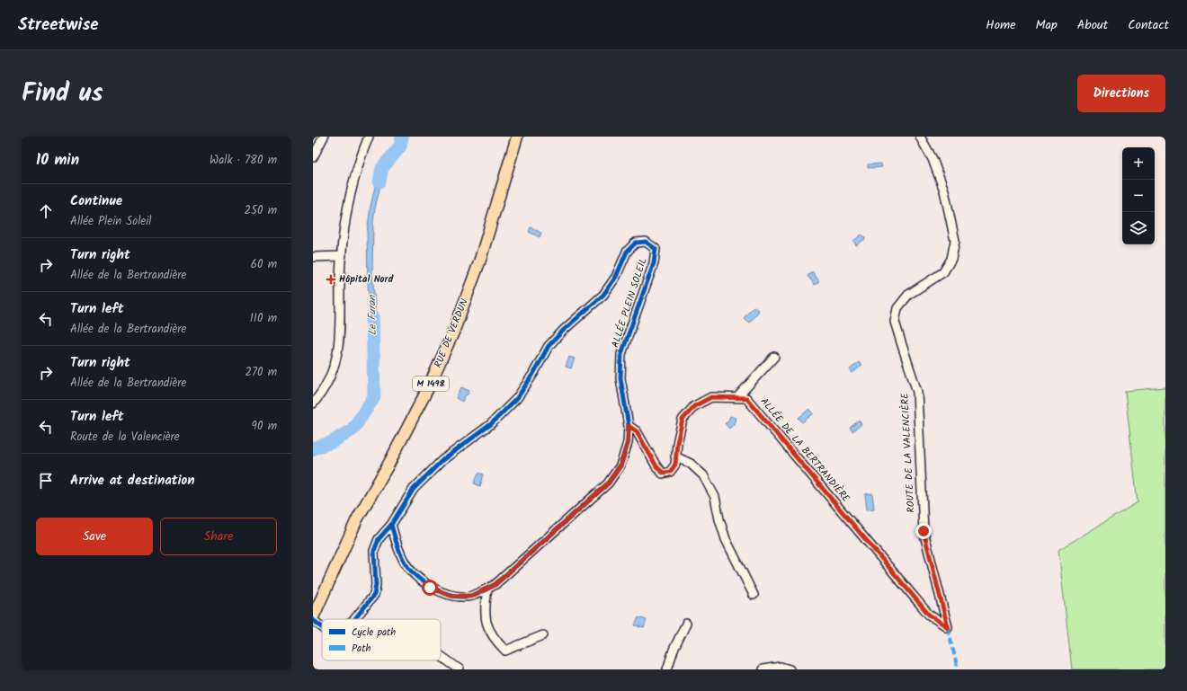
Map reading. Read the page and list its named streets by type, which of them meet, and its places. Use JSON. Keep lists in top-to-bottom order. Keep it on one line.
{"streets":{"main road":["RUE DE VERDUN","M 1498"],"street":["ALLÉE PLEIN SOLEIL","ALLÉE DE LA BERTRANDIÈRE","ROUTE DE LA VALENCIÈRE"]},"crossings":[["ALLÉE PLEIN SOLEIL","ALLÉE DE LA BERTRANDIÈRE"],["ALLÉE DE LA BERTRANDIÈRE","ROUTE DE LA VALENCIÈRE"]],"water":["Le Furan"],"places":{"health":["Hôpital Nord"]},"legend":["Cycle path","Path"],"page":{"header":"Streetwise","nav":["Home","Map","About","Contact"],"title":"Find us","buttons":["Directions",["Save","Share"]],"heading":["10 min","Walk · 780 m"],"map_buttons":["+","−"],"list":[["Continue","Allée Plein Soleil","250 m"],["Turn right","Allée de la Bertrandière","60 m"],["Turn left","Allée de la Bertrandière","110 m"],["Turn right","Allée de la Bertrandière","270 m"],["Turn left","Route de la Valencière","90 m"],"Arrive at destination"]}}
